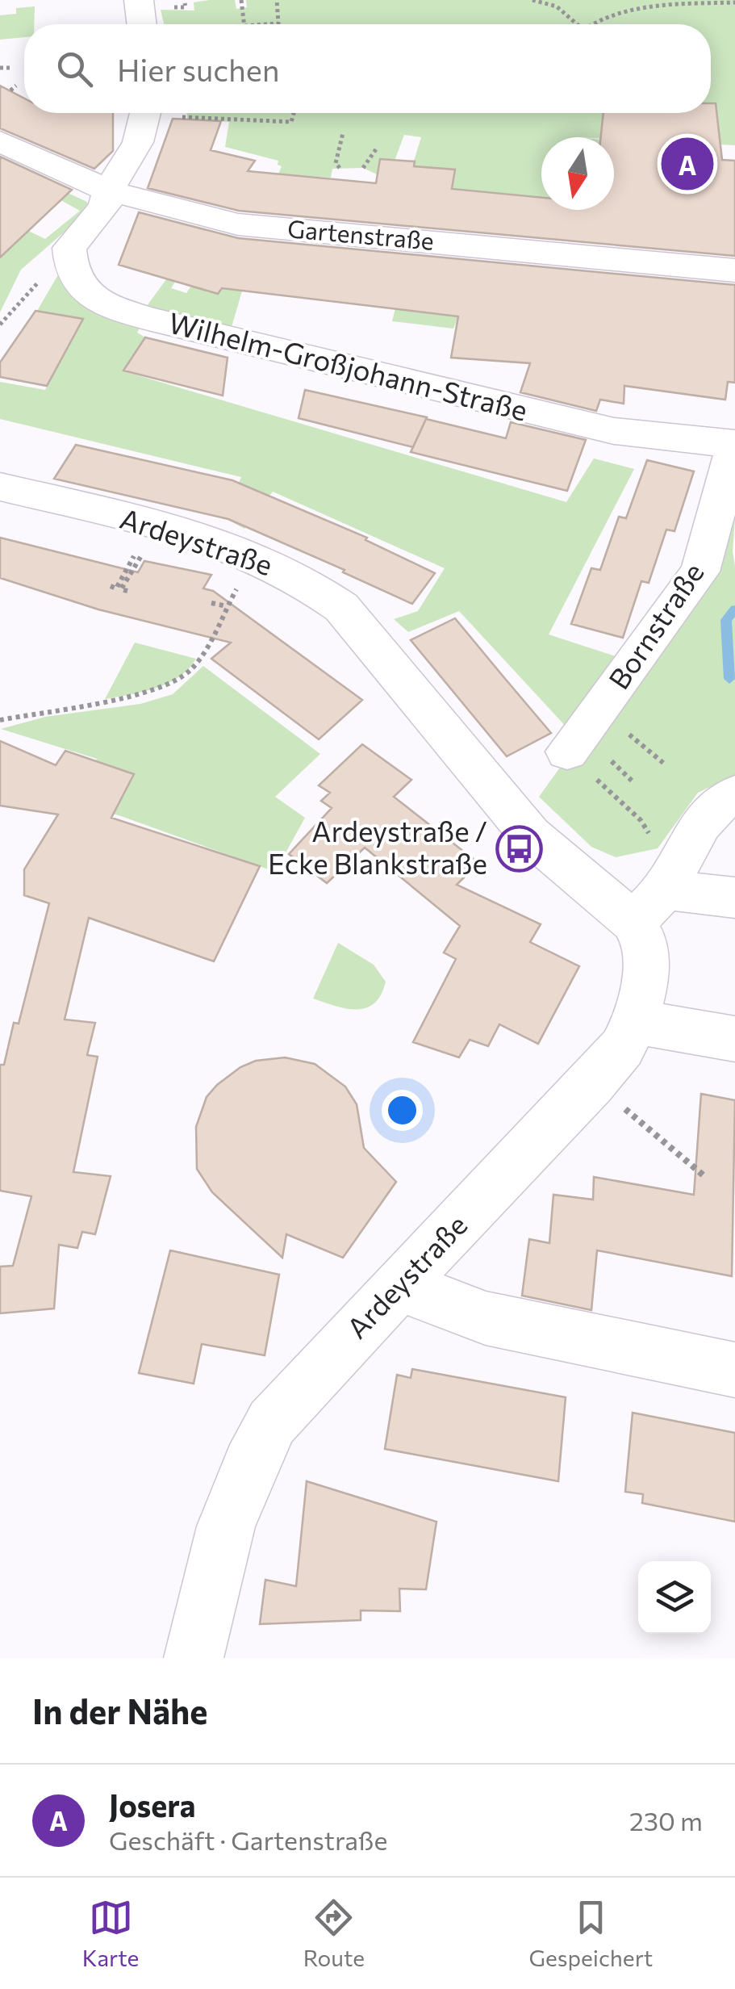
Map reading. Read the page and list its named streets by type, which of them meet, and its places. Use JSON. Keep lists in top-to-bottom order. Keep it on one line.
{"streets":{"street":["Gartenstraße","Wilhelm-Großjohann-Straße","Ardeystraße","Bornstraße"]},"crossings":[["Gartenstraße","Wilhelm-Großjohann-Straße"],["Wilhelm-Großjohann-Straße","Bornstraße"]],"places":{"bus stop":["Ardeystraße / Ecke Blankstraße"]},"north":"bottom","page":{"search":"Hier suchen","pins":"A","heading":"In der Nähe","list":[{"mark":"A","name":"Josera","note":"Geschäft · Gartenstraße","value":"230 m"}],"nav":["Karte","Route","Gespeichert"]}}
